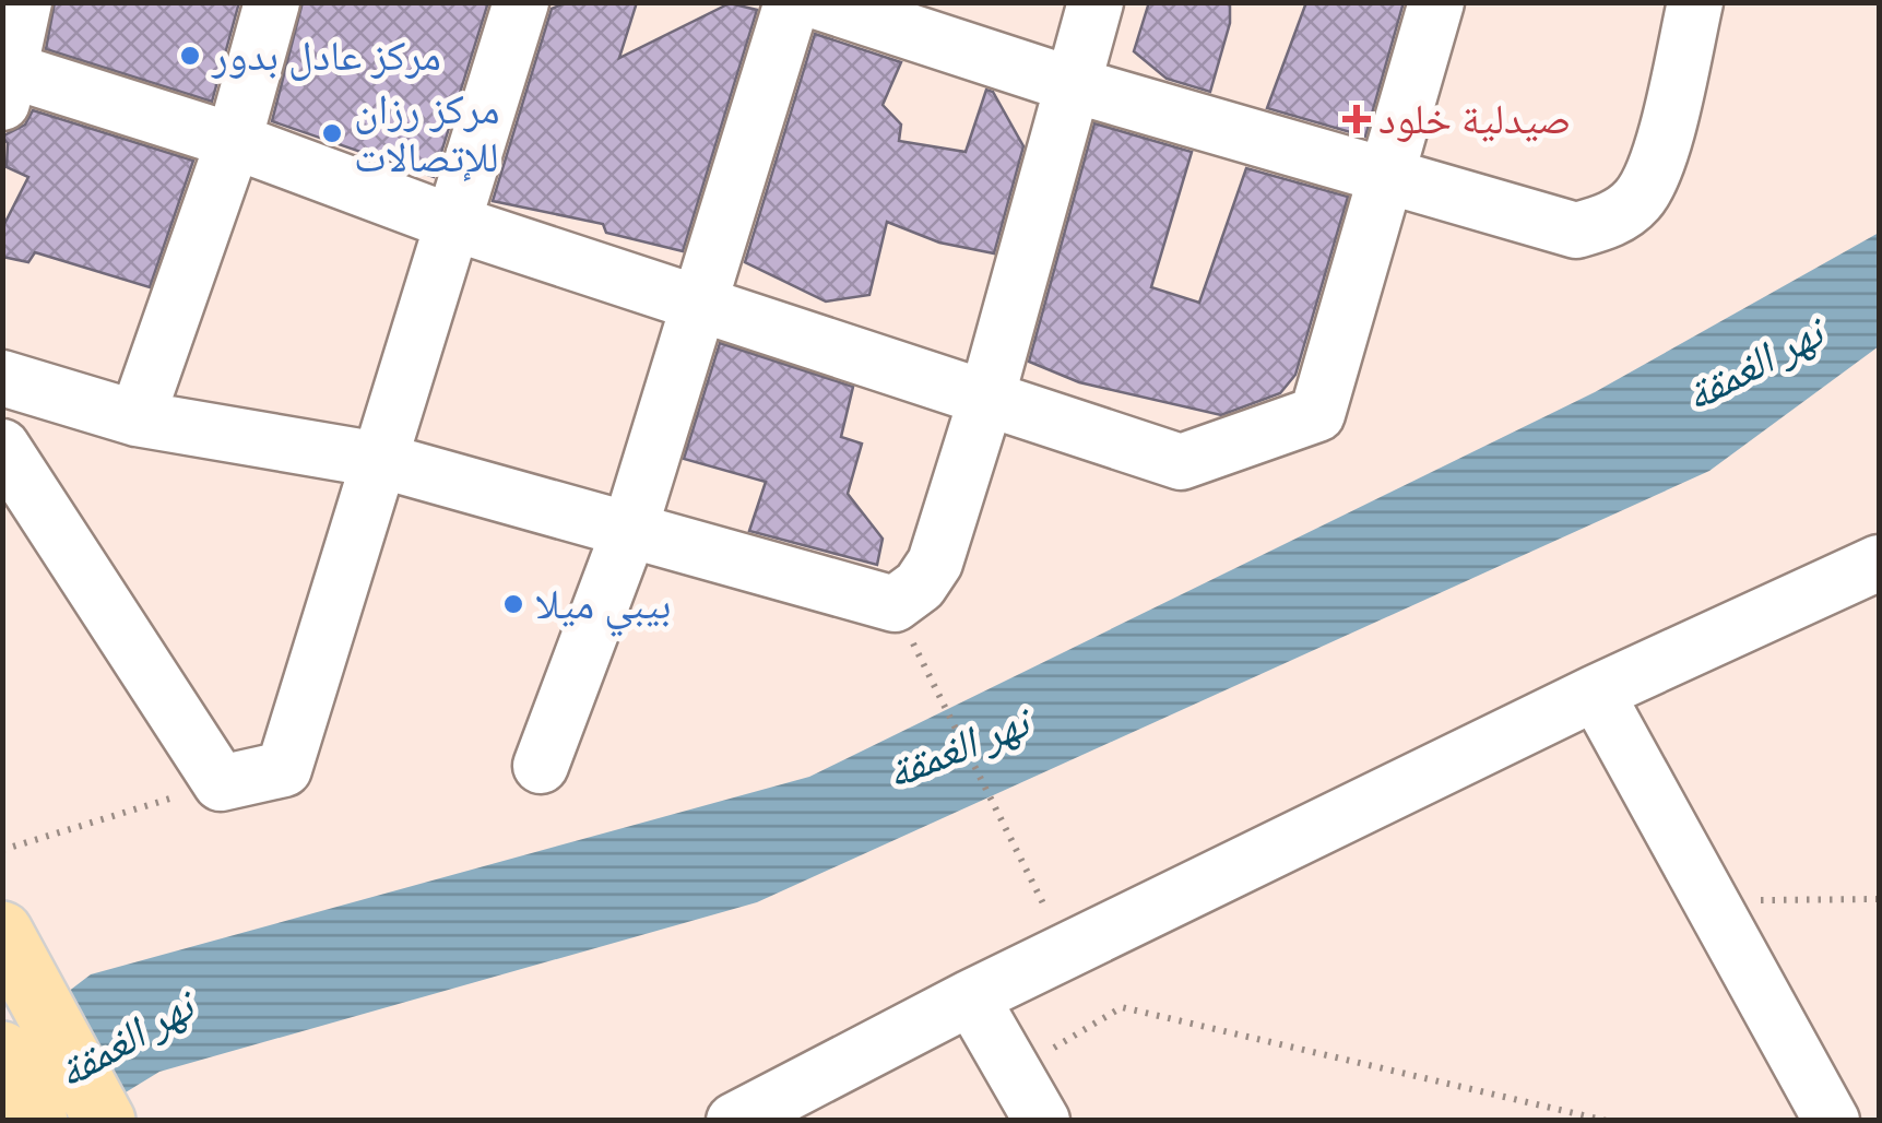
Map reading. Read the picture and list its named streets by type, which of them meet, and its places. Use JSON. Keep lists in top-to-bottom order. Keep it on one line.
{"water":["نهر الغمقة"],"places":{"other":["مركز عادل بدور","مركز رزان للإتصالات","بيبي ميلا"],"health":["صيدلية خلود"]}}
